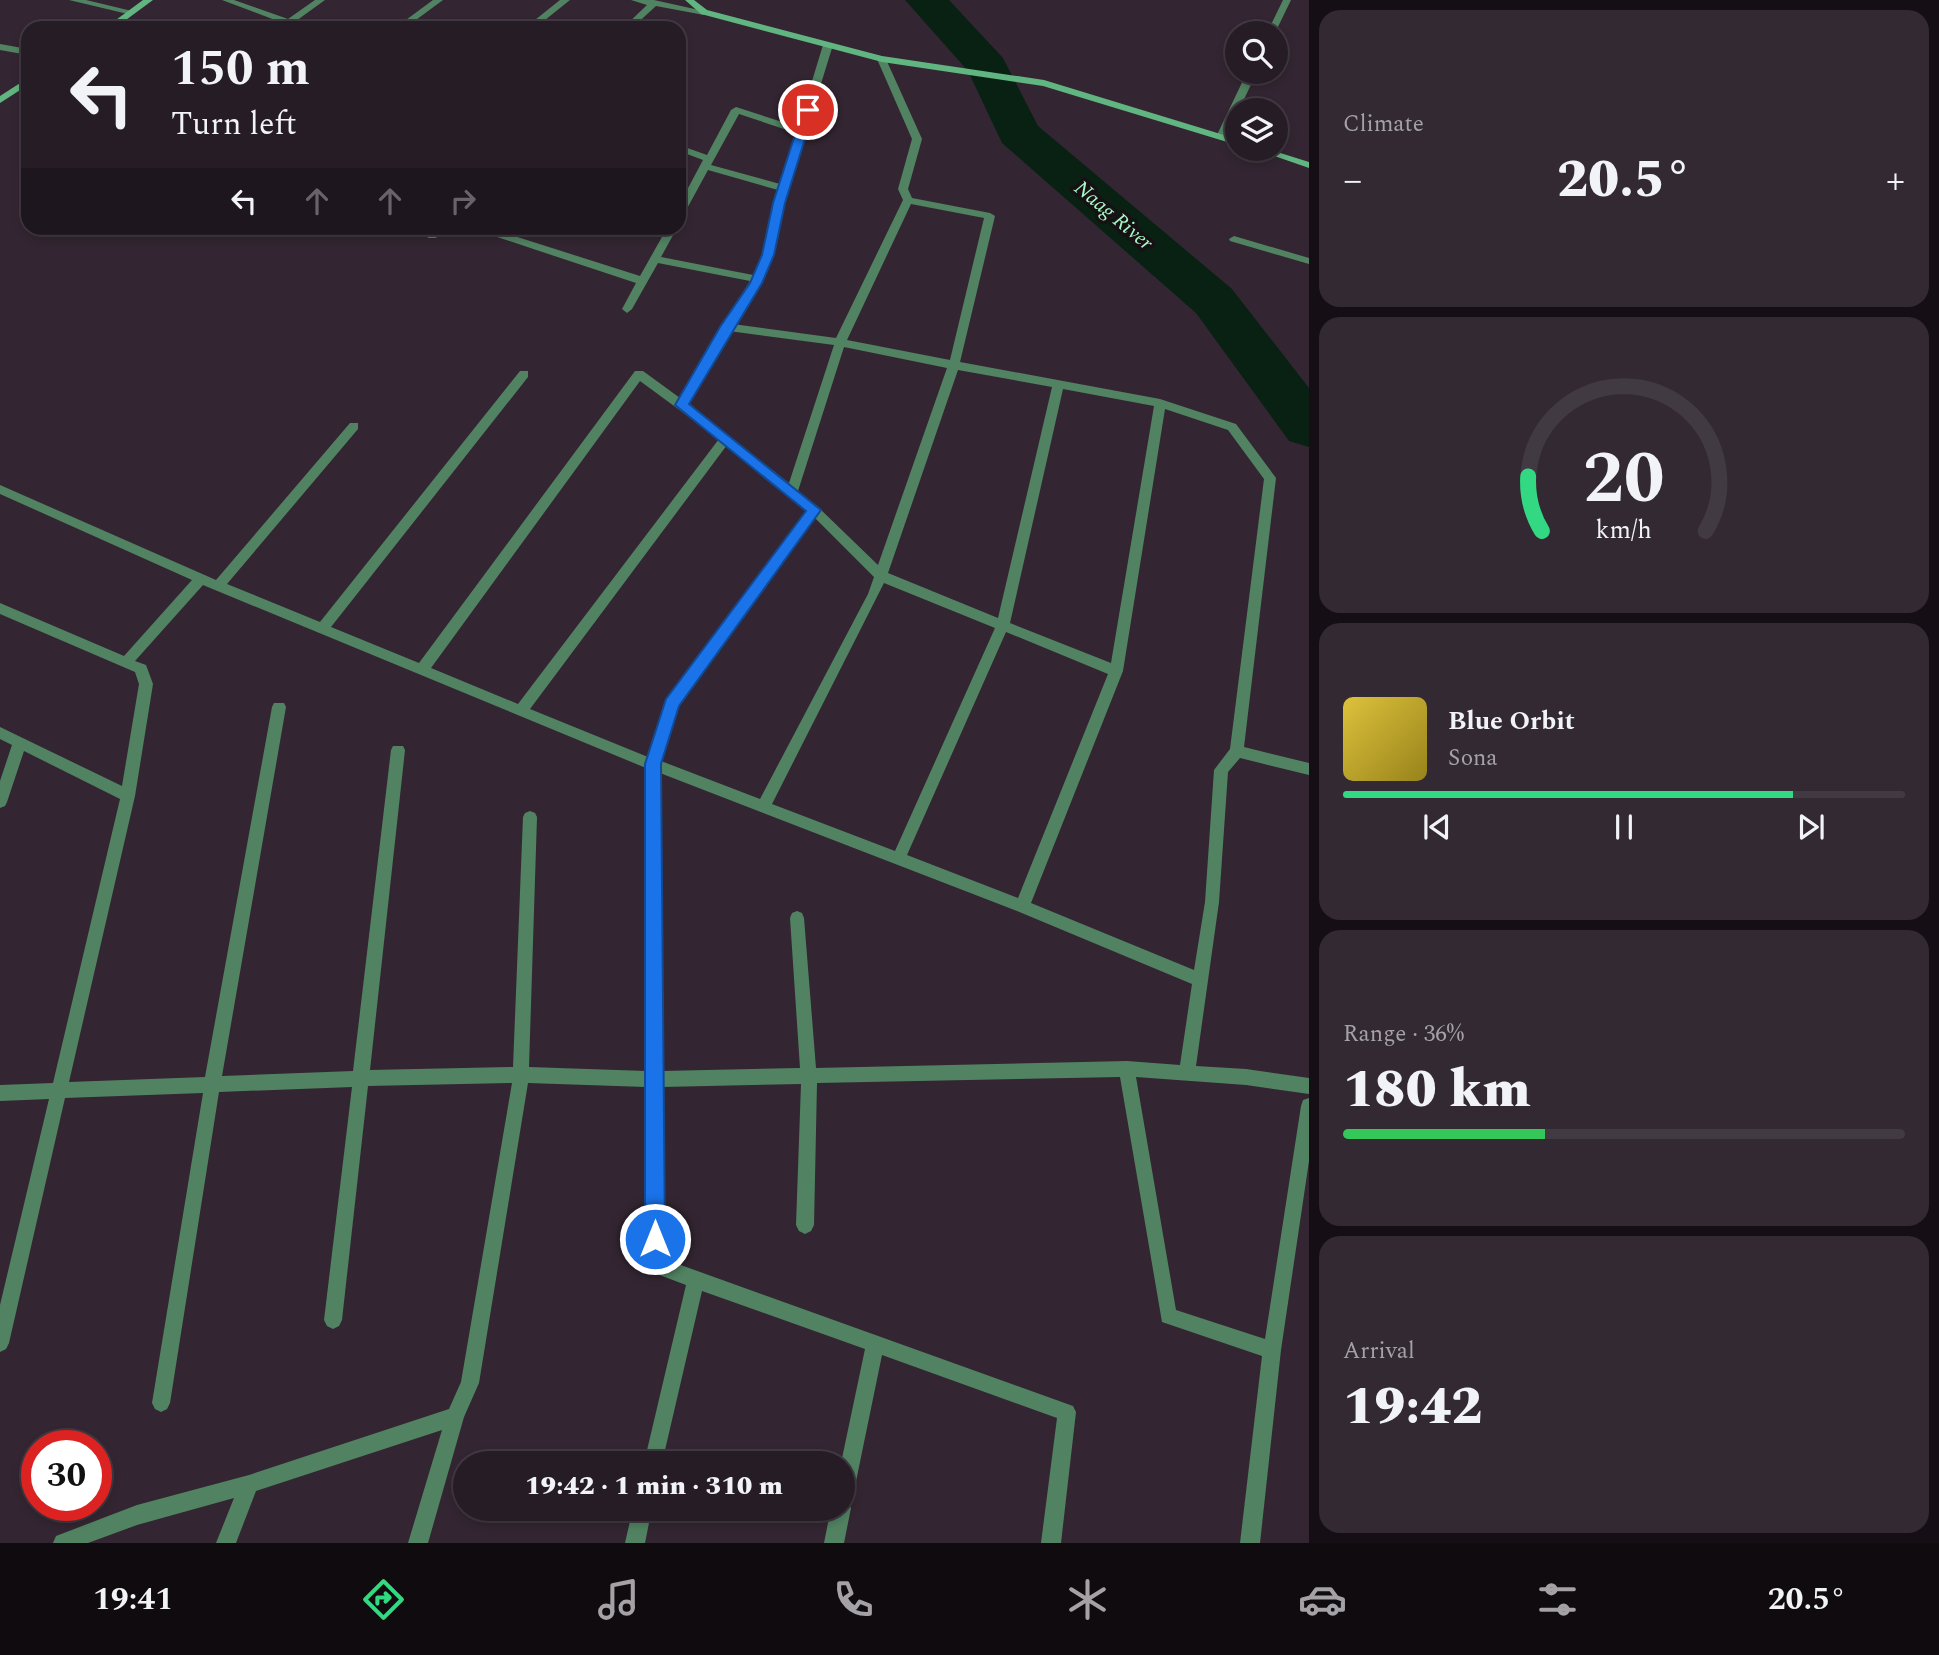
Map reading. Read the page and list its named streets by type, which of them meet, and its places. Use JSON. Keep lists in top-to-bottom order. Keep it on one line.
{"water":["Naag River"],"page":{"tile":["Climate",["Range · 36%","180 km"],["Arrival","19:42"]],"turn":["150 m","Turn left"],"heat":["−","20.5°","+"],"song":["Blue Orbit","Sona"],"limit":"30","trip":"19:42 · 1 min · 310 m","tabs":["19:41","20.5°"],"gauge":["20","km/h"]}}
